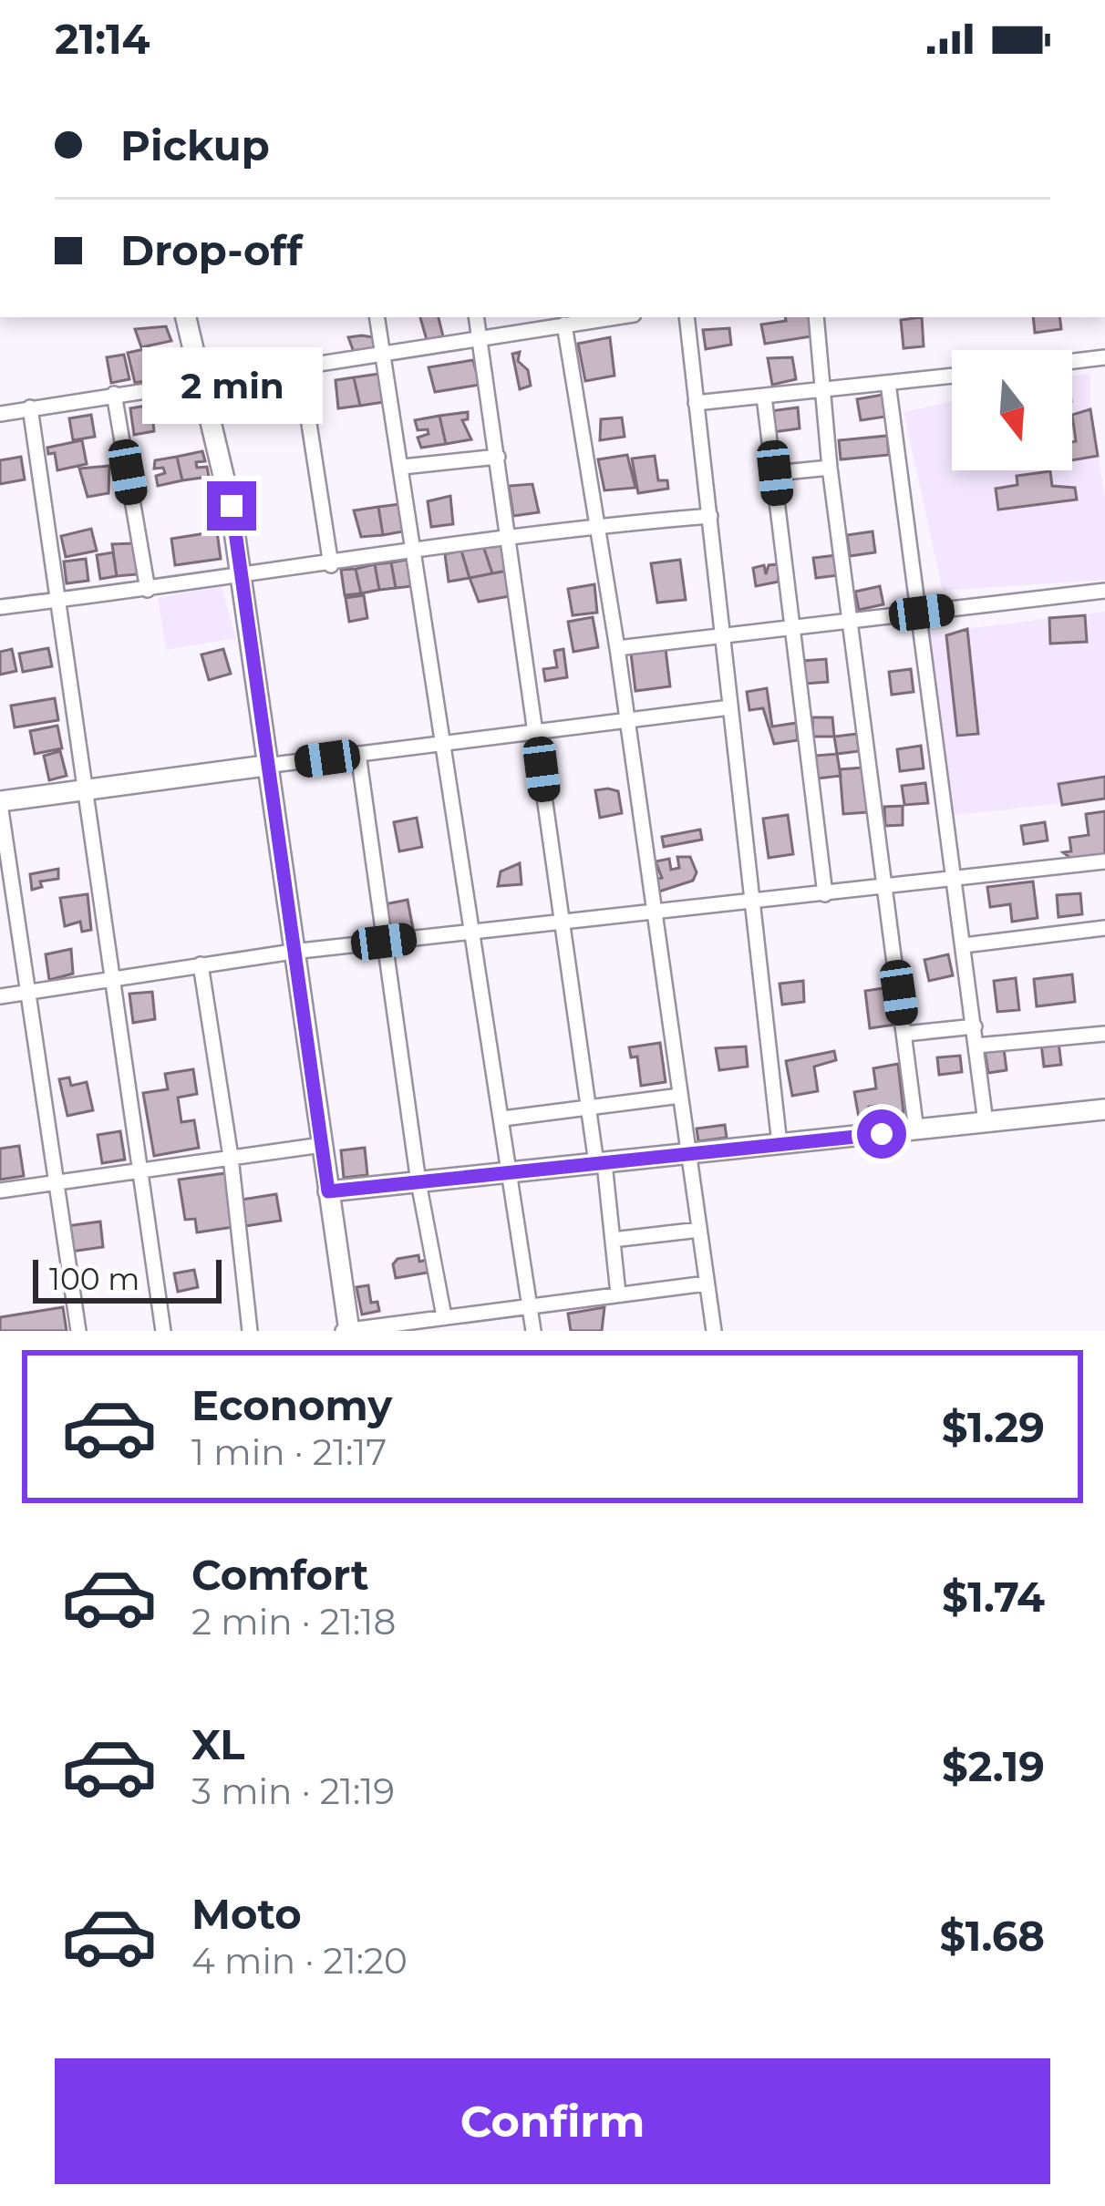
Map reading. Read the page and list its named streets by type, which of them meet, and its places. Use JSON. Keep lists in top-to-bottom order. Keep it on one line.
{"scale_bar":"100 m","north":"bottom","page":{"status":"21:14","banner":["Pickup","Drop-off"],"bubble":"2 min","scale":"100 m","list":[{"name":"Economy","note":"1 min · 21:17","value":"$1.29"},{"name":"Comfort","note":"2 min · 21:18","value":"$1.74"},{"name":"XL","note":"3 min · 21:19","value":"$2.19"},{"name":"Moto","note":"4 min · 21:20","value":"$1.68"}],"buttons":"Confirm"}}
